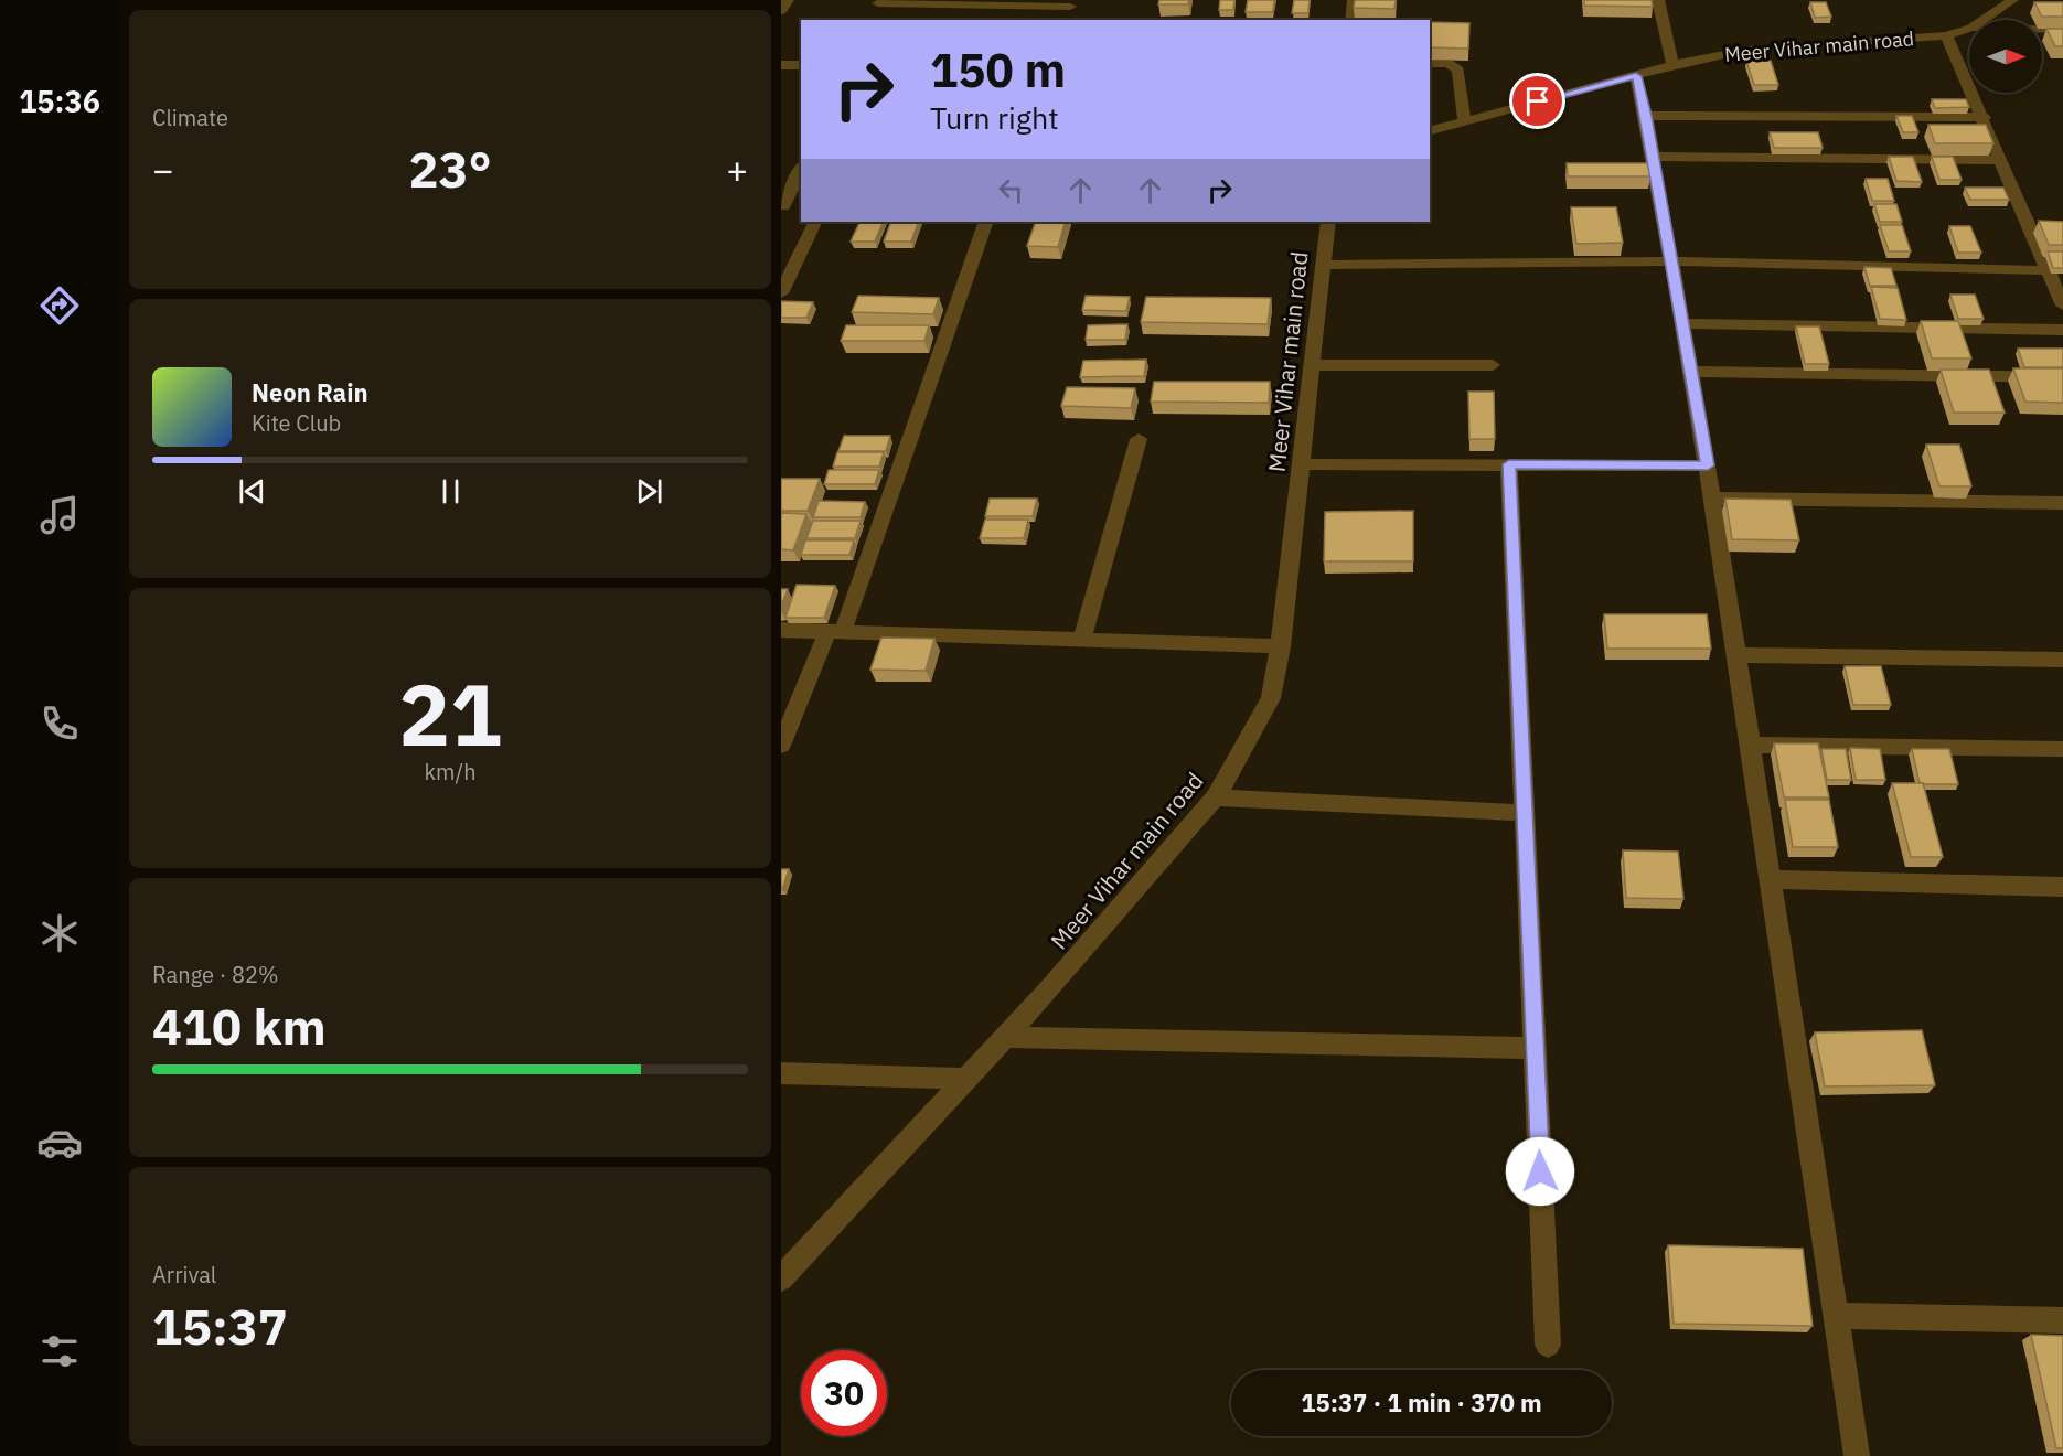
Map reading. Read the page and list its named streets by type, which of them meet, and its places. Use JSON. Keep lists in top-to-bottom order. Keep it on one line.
{"streets":{"street":["Meer Vihar main road"]},"north":"right","page":{"tabs":"15:36","tile":["Climate",["21","km/h"],["Range · 82%","410 km"],["Arrival","15:37"]],"turn":["150 m","Turn right"],"heat":["−","23°","+"],"song":["Neon Rain","Kite Club"],"limit":"30","trip":"15:37 · 1 min · 370 m"}}
